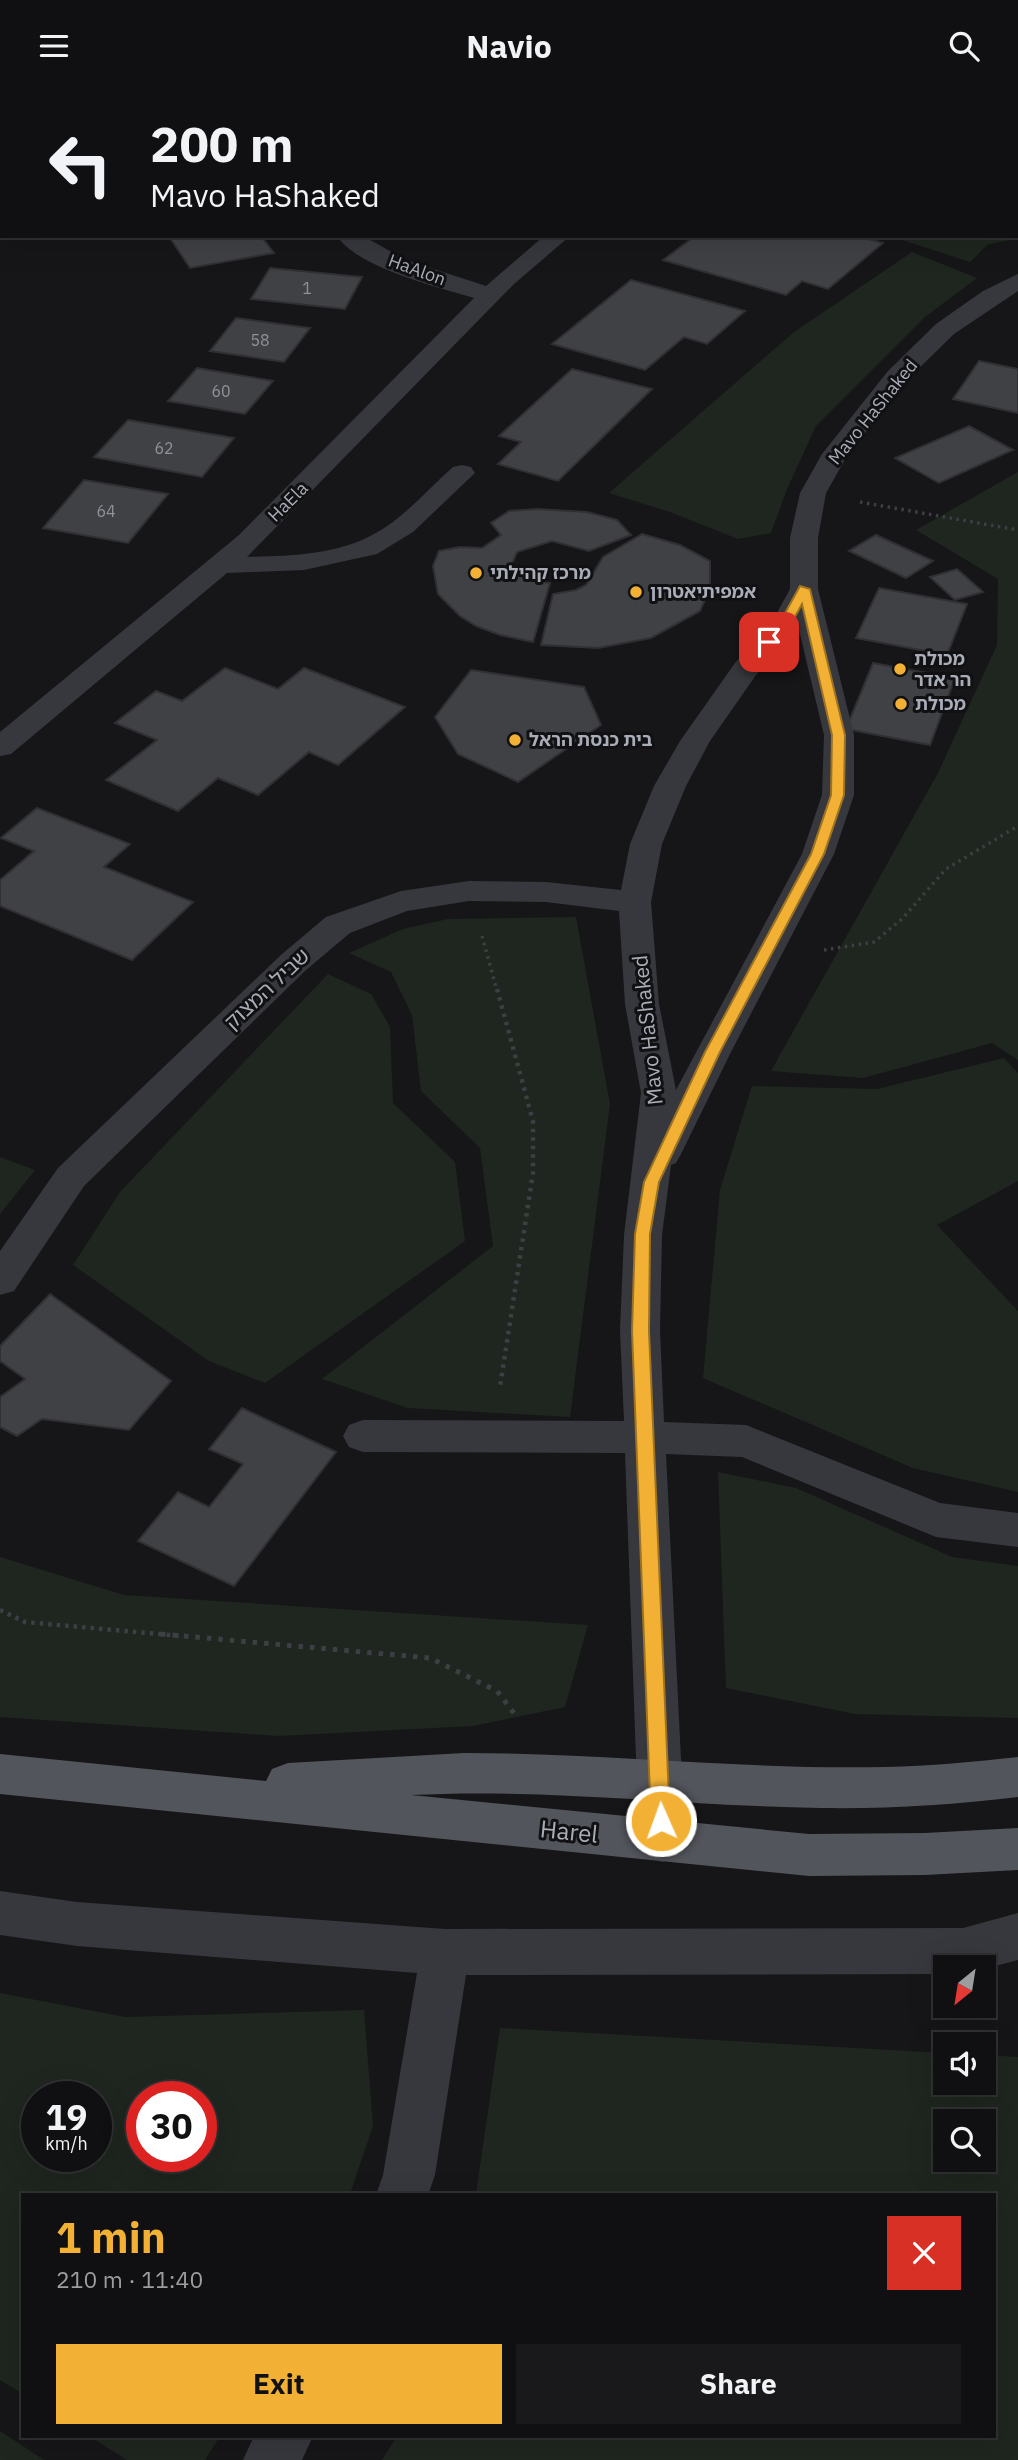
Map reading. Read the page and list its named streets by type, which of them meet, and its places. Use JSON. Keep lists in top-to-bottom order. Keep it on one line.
{"streets":{"main road":["Harel"],"street":["HaAlon","Mavo HaShaked","HaEla","שביל המצוק"]},"crossings":[["HaAlon","HaEla"],["Mavo HaShaked","שביל המצוק"],["Mavo HaShaked","Harel"]],"places":["מרכז קהילתי","אמפיתיאטרון","מכולת הר אדר","מכולת","בית כנסת הראל"],"house_numbers":["1","58","60","62","64"],"north":"bottom left","page":{"header":"Navio","turn":["200 m","Mavo HaShaked"],"speed":"19 km/h","limit":"30","heading":["1 min","210 m · 11:40"],"buttons":["Exit","Share"]}}
